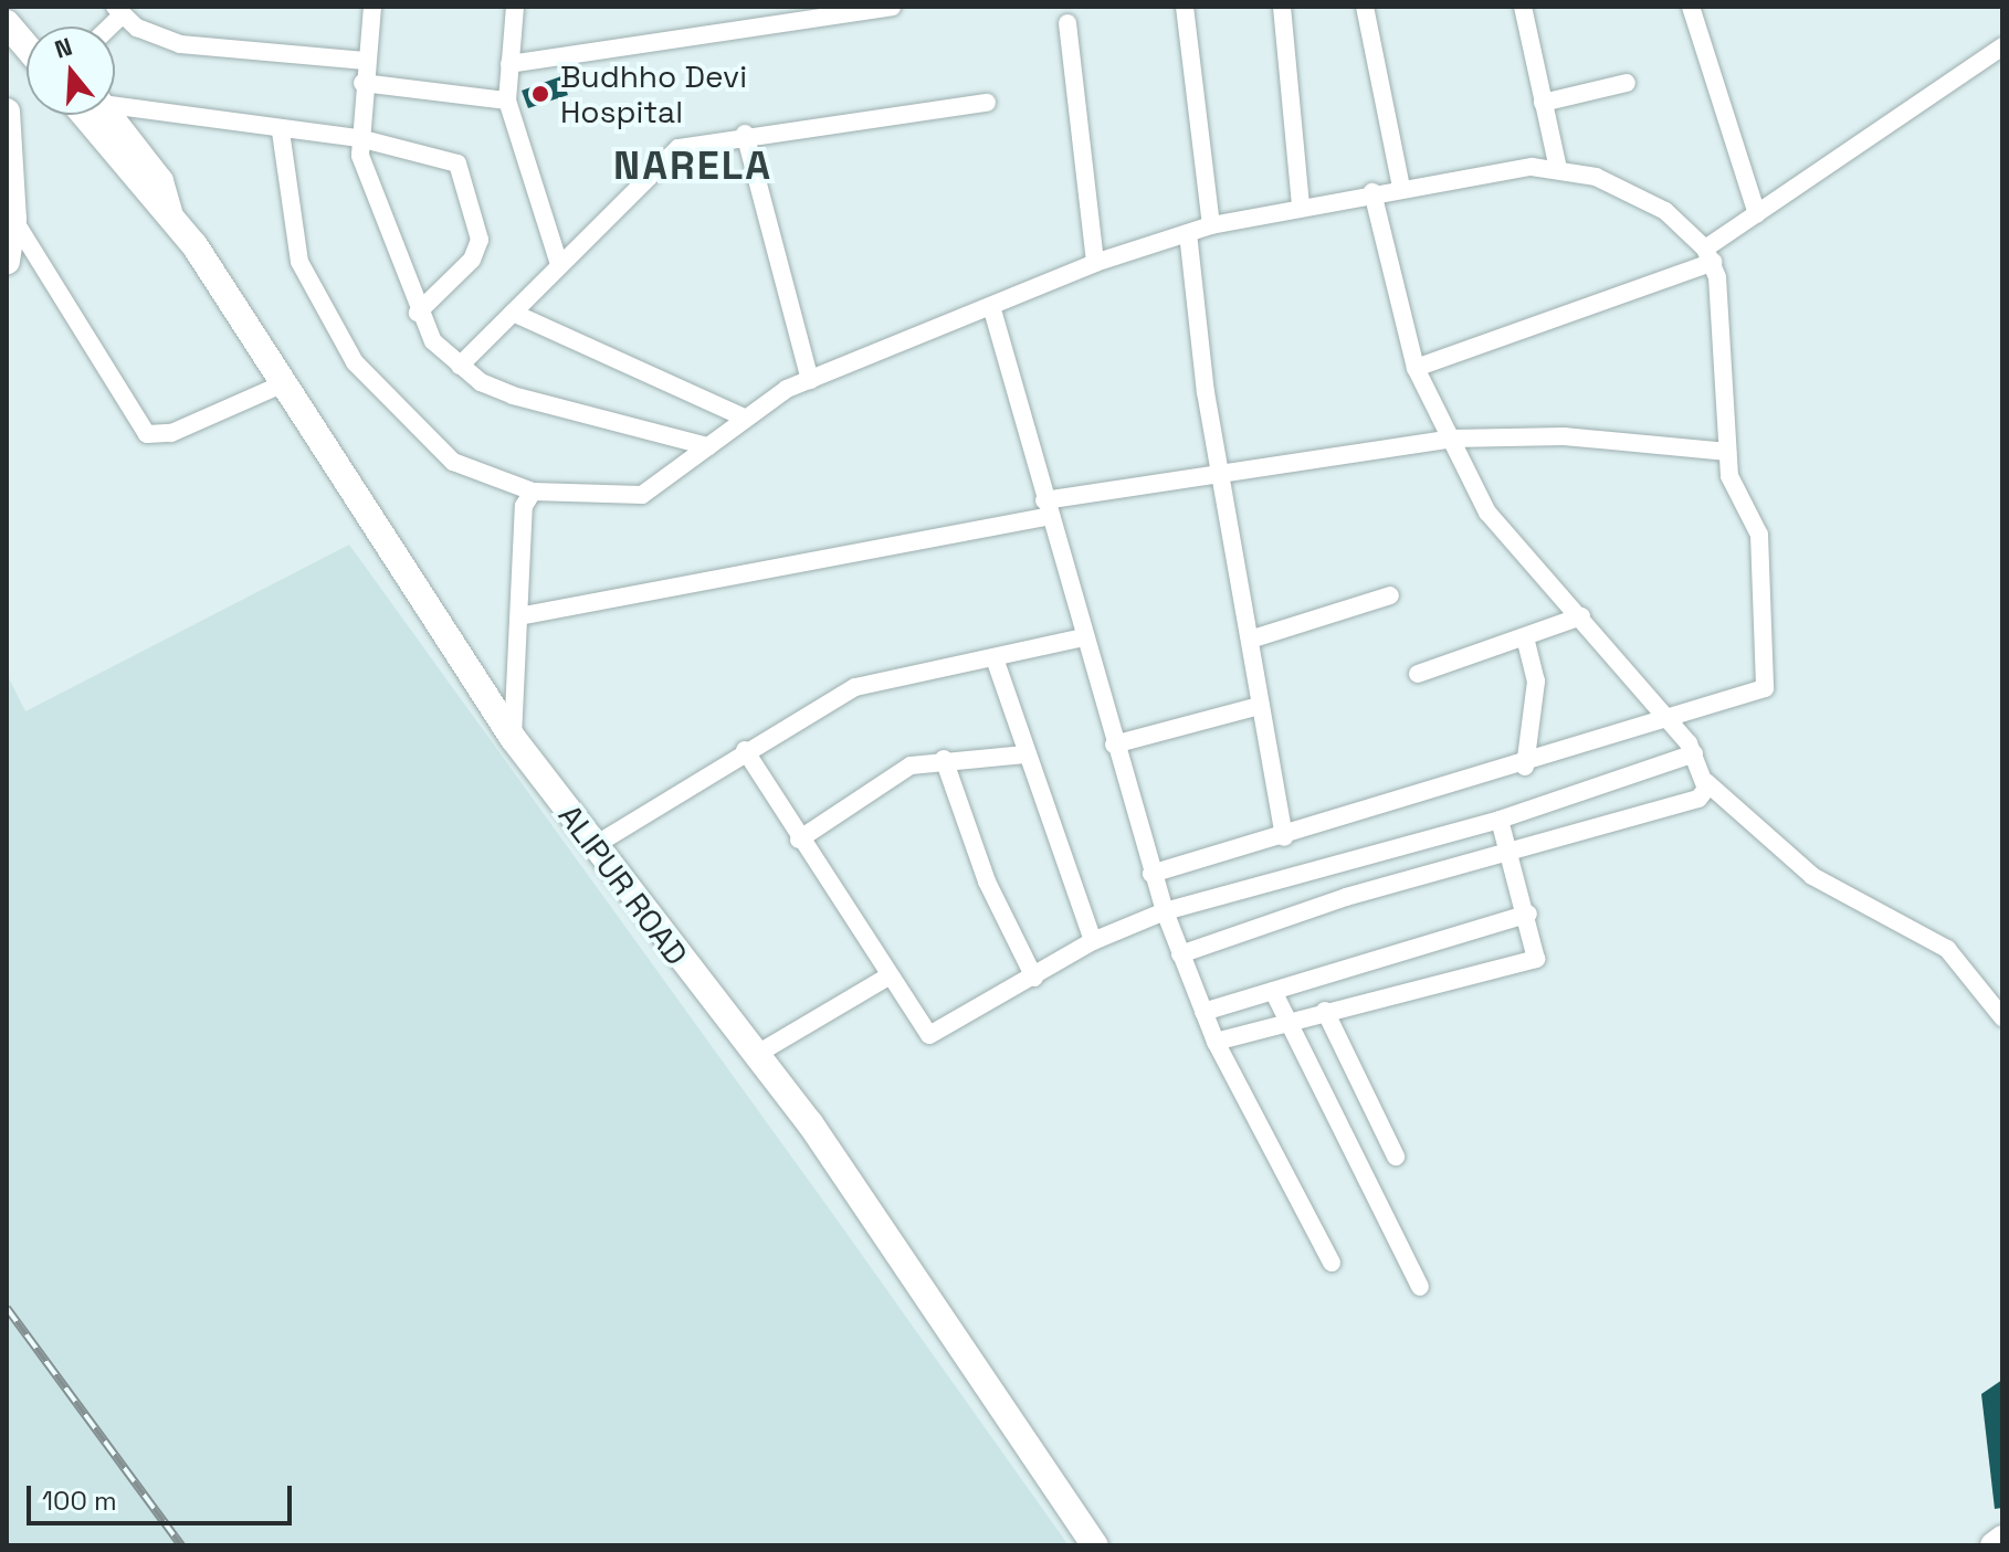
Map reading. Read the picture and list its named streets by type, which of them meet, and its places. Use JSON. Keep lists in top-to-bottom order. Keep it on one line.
{"streets":{"street":["ALIPUR ROAD"]},"districts":["NARELA"],"places":["Budhho Devi Hospital"],"scale_bar":"100 m","north":"top"}
